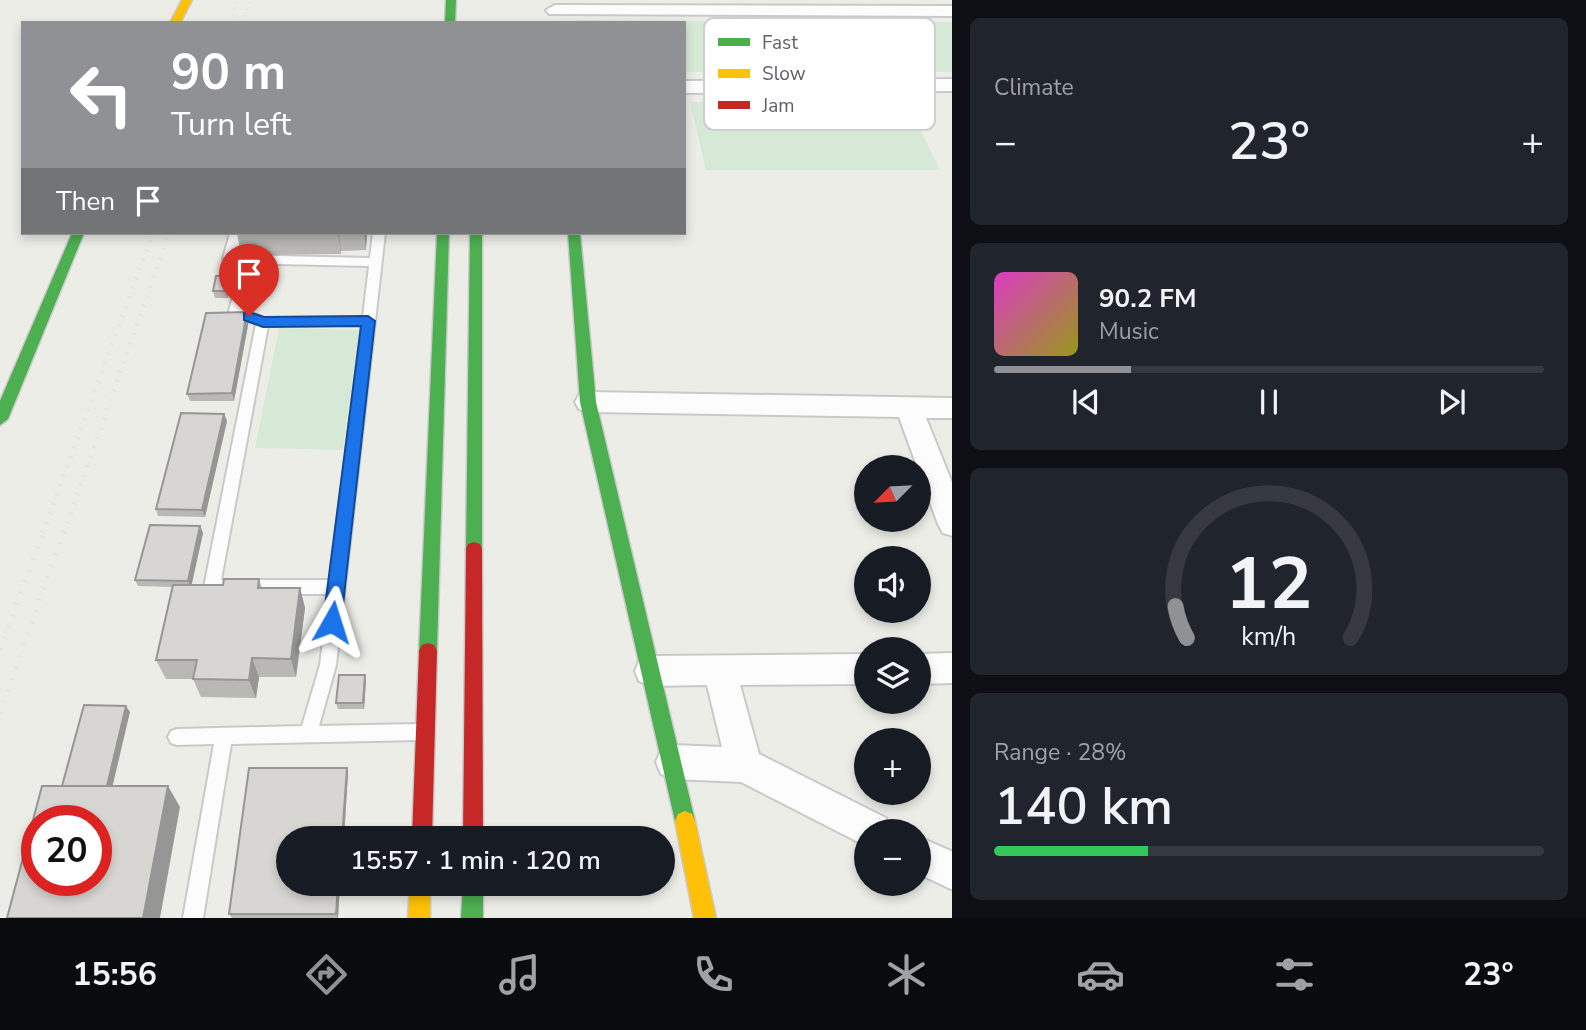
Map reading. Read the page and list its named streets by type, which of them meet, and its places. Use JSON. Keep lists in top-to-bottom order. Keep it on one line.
{"legend":["Fast","Slow","Jam"],"north":"bottom left","page":{"tile":["Climate",["Range · 28%","140 km"]],"turn":["90 m","Turn left"],"heat":["−","23°","+"],"then":"Then","song":["90.2 FM","Music"],"map_buttons":["+","−"],"limit":"20","trip":"15:57 · 1 min · 120 m","tabs":["15:56","23°"],"gauge":["12","km/h"]}}
